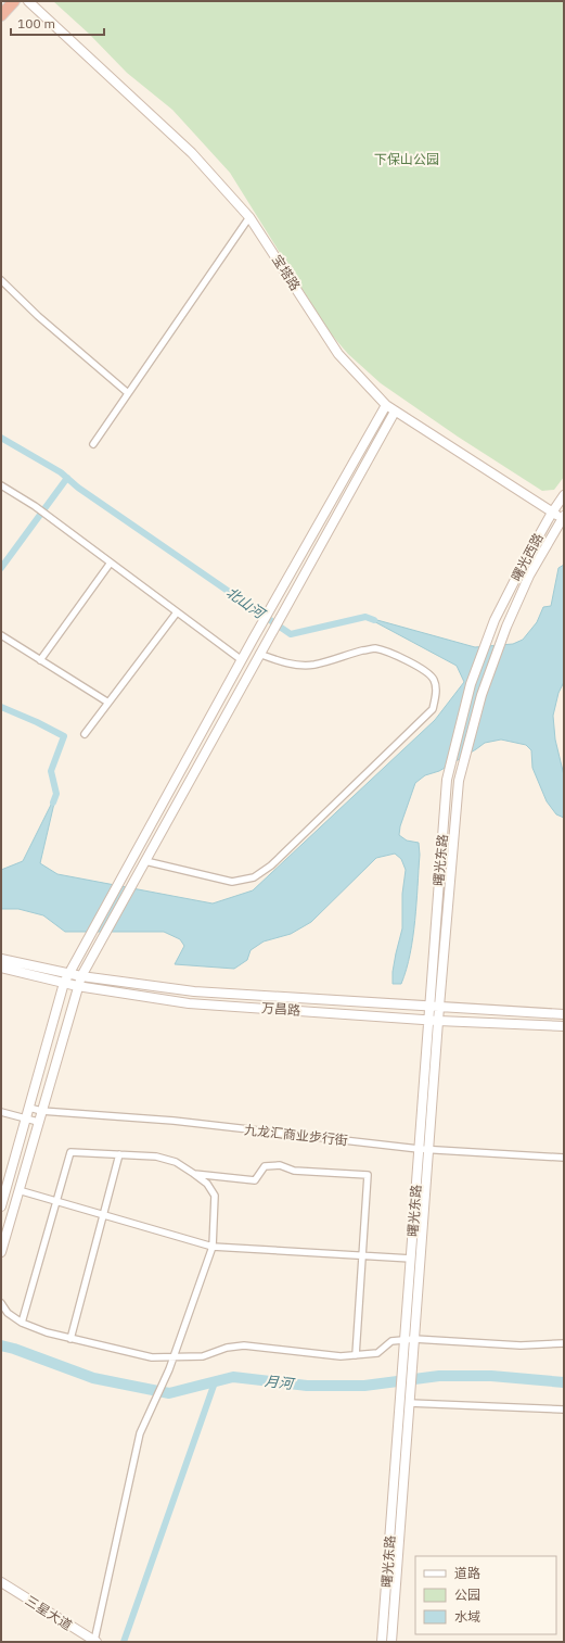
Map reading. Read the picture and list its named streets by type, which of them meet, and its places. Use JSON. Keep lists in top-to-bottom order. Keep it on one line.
{"streets":{"main road":["宝塔路","曙光西路","曙光东路","万昌路","三星大道"],"street":["九龙汇商业步行街"]},"crossings":[["宝塔路","曙光西路"],["曙光西路","曙光东路"],["曙光东路","万昌路"],["曙光东路","九龙汇商业步行街"]],"water":["北山河","月河"],"parks":["下保山公园"],"legend":["道路","公园","水域"],"scale_bar":"100 m"}
